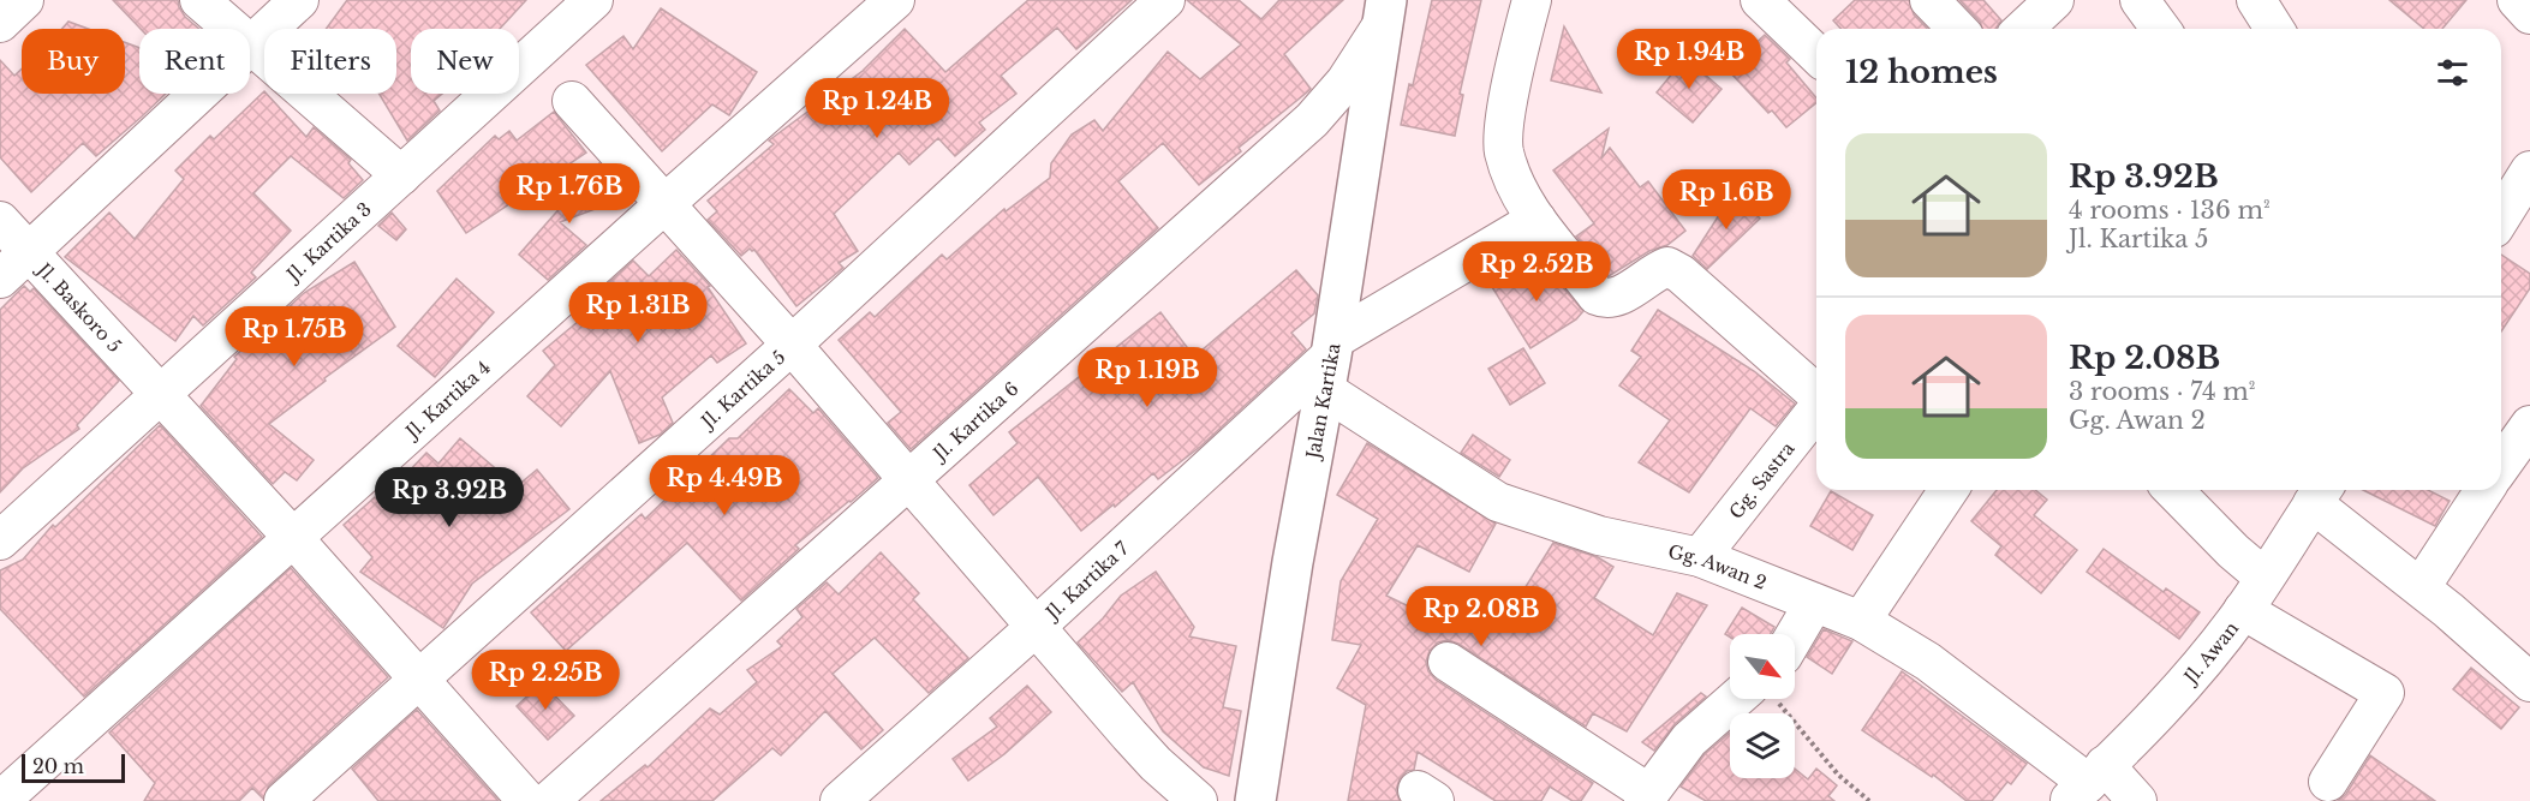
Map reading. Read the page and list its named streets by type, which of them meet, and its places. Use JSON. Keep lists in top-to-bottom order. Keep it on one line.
{"streets":{"street":["Jl. Kartika 3","Jl. Baskoro 5","Jl. Kartika 5","Jl. Kartika 4","Jalan Kartika","Jl. Kartika 6","Gg. Sastra","Gg. Awan 2","Jl. Kartika 7","Jl. Awan"]},"crossings":[["Jl. Kartika 3","Jl. Baskoro 5"],["Jl. Baskoro 5","Jl. Kartika 5"],["Jl. Baskoro 5","Jl. Kartika 4"],["Jalan Kartika","Jl. Kartika 6"],["Jalan Kartika","Gg. Awan 2"],["Jalan Kartika","Jl. Kartika 7"],["Gg. Sastra","Gg. Awan 2"],["Gg. Awan 2","Jl. Kartika 7"],["Gg. Awan 2","Jl. Awan"]],"scale_bar":"20 m","north":"bottom right","page":{"price":["Rp 1.94B","Rp 1.24B","Rp 1.76B","Rp 1.6B","Rp 2.52B","Rp 1.31B","Rp 1.75B","Rp 1.19B","Rp 4.49B","Rp 3.92B","Rp 2.08B","Rp 2.25B"],"chip":["Buy","Rent","Filters","New"],"heading":"12 homes","list":[{"name":"Rp 3.92B","note":"4 rooms · 136 m² · Jl. Kartika 5"},{"name":"Rp 2.08B","note":"3 rooms · 74 m² · Gg. Awan 2"}],"scale":"20 m"}}
